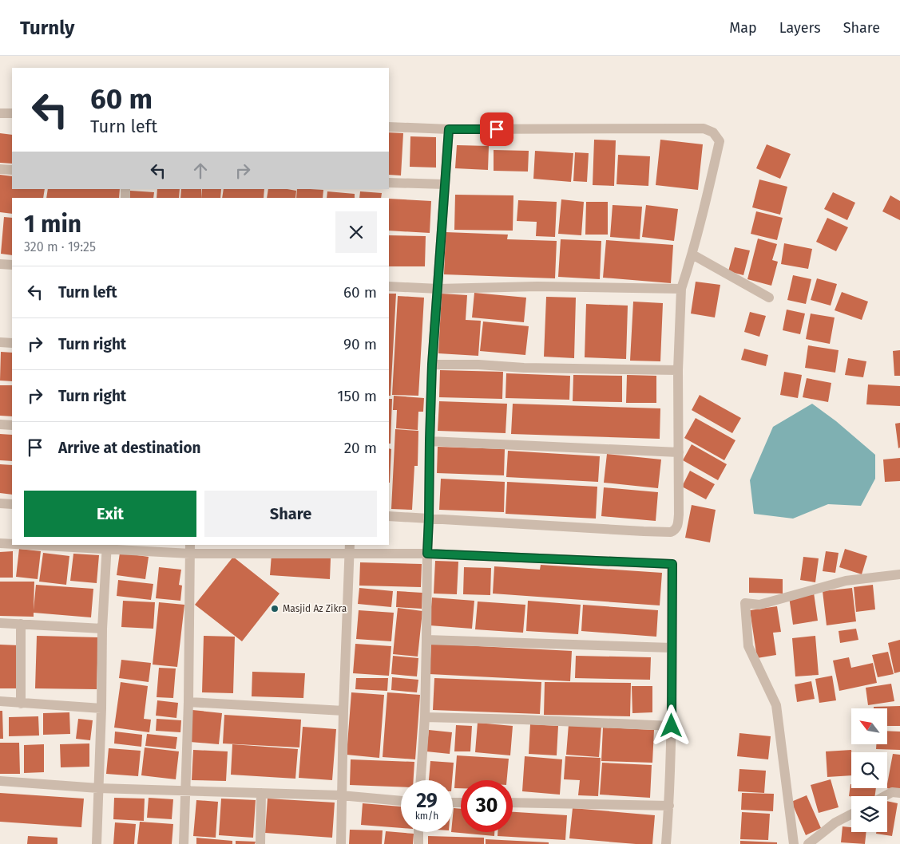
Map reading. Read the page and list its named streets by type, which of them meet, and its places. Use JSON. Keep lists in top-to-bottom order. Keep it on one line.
{"places":["Masjid Az Zikra"],"north":"top left","page":{"header":"Turnly","nav":["Map","Layers","Share"],"turn":["60 m","Turn left"],"heading":["1 min","320 m · 19:25"],"list":[{"name":"Turn left","value":"60 m"},{"name":"Turn right","value":"90 m"},{"name":"Turn right","value":"150 m"},{"name":"Arrive at destination","value":"20 m"}],"buttons":["Exit","Share"],"speed":"29 km/h","limit":"30"}}
